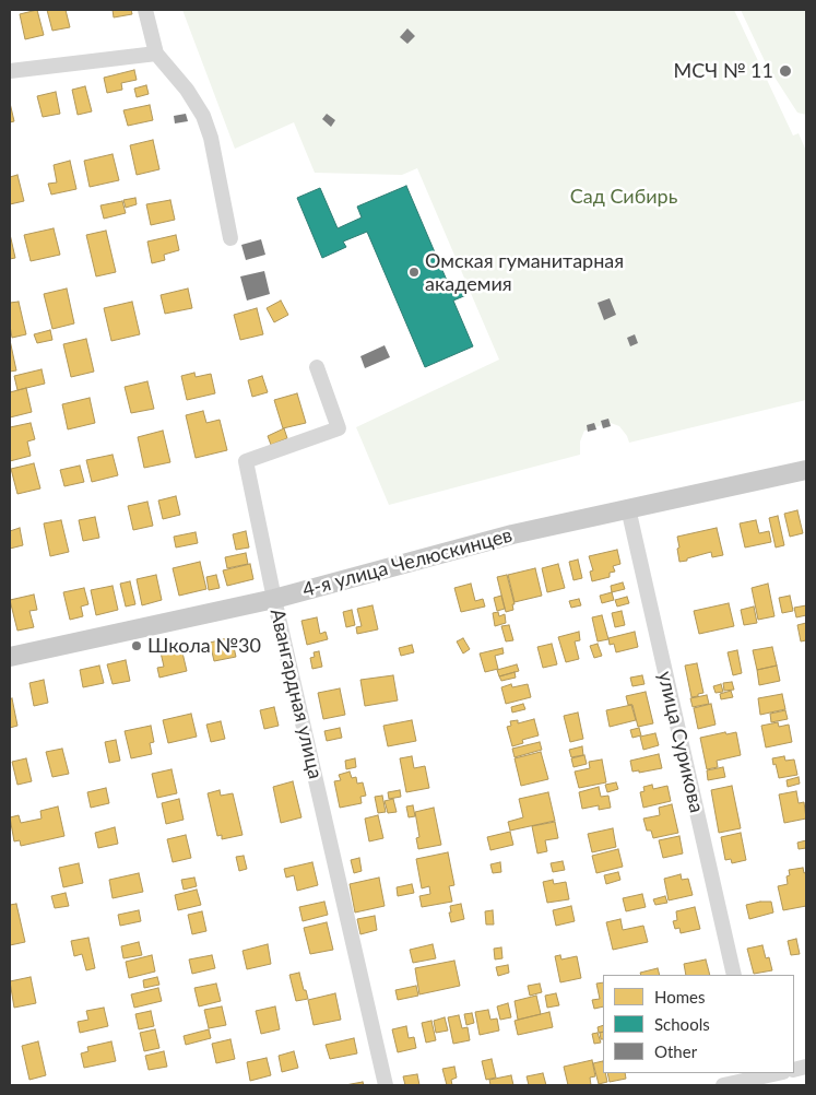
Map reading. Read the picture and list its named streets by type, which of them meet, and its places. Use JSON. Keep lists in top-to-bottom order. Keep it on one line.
{"streets":{"main road":["4-я улица Челюскинцев"],"street":["Авангардная улица","улица Сурикова"]},"crossings":[["4-я улица Челюскинцев","Авангардная улица"],["4-я улица Челюскинцев","улица Сурикова"]],"parks":["Сад Сибирь"],"places":["МСЧ № 11","Омская гуманитарная академия","Школа №30"],"legend":["Homes","Schools","Other"]}
